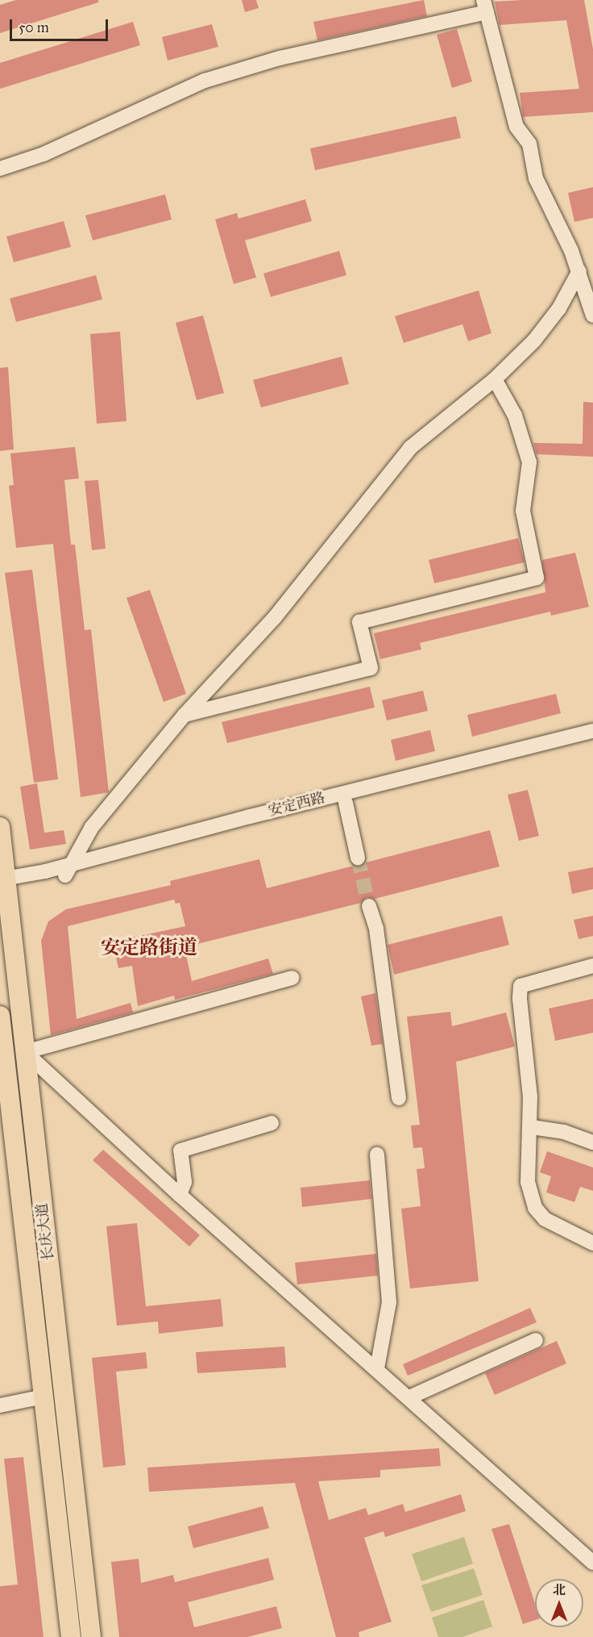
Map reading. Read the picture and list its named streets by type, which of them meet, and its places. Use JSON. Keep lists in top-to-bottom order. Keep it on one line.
{"streets":{"main road":["长庆大道"],"street":["安定西路"]},"crossings":[["安定西路","长庆大道"]],"districts":["安定路街道"],"scale_bar":"50 m","north":"top"}
